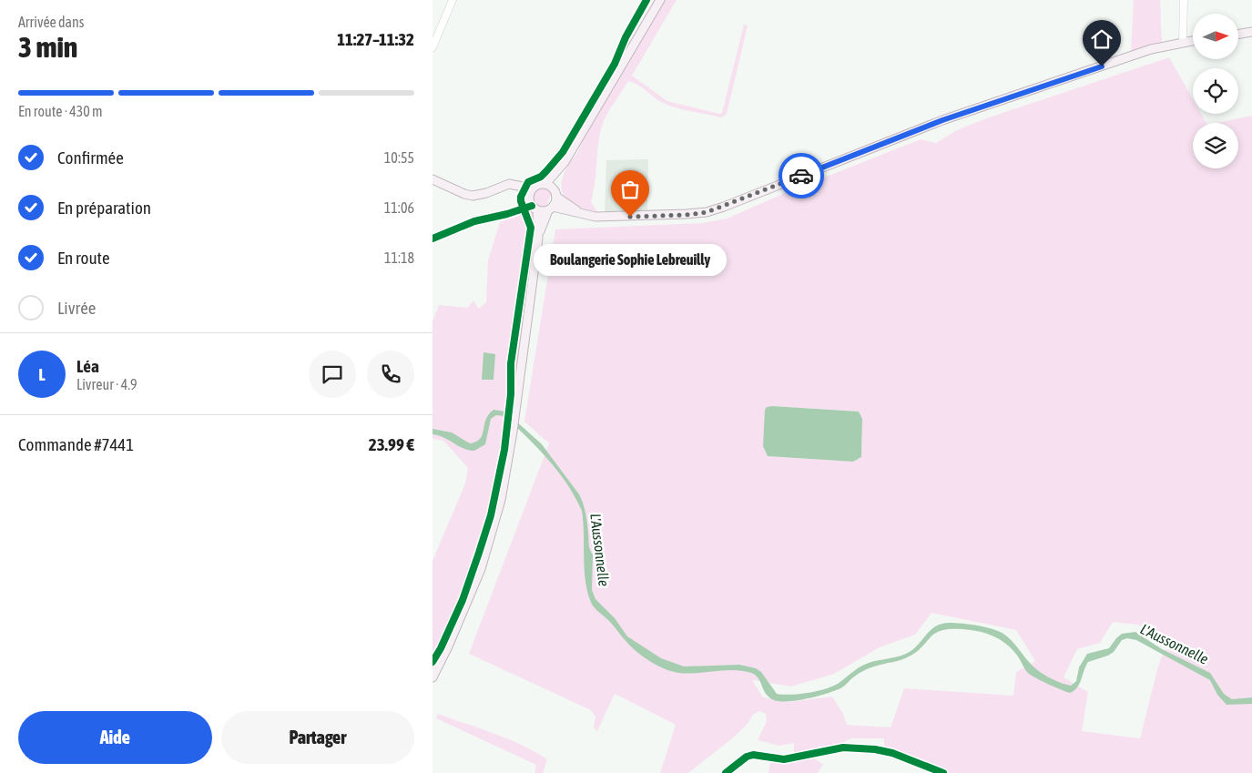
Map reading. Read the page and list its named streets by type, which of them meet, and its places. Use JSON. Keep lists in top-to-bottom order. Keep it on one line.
{"water":["L'Aussonnelle"],"places":["Boulangerie Sophie Lebreuilly"],"north":"right","page":{"heading":["3 min","Arrivée dans","11:27–11:32"],"panel":["Léa","Livreur · 4.9","Commande #7441","23.99 €"],"bar":"En route · 430 m","list":[["Confirmée","10:55"],["En préparation","11:06"],["En route","11:18"],"Livrée"],"bubble":"Boulangerie Sophie Lebreuilly","round":"L","buttons":["Aide","Partager"]}}
